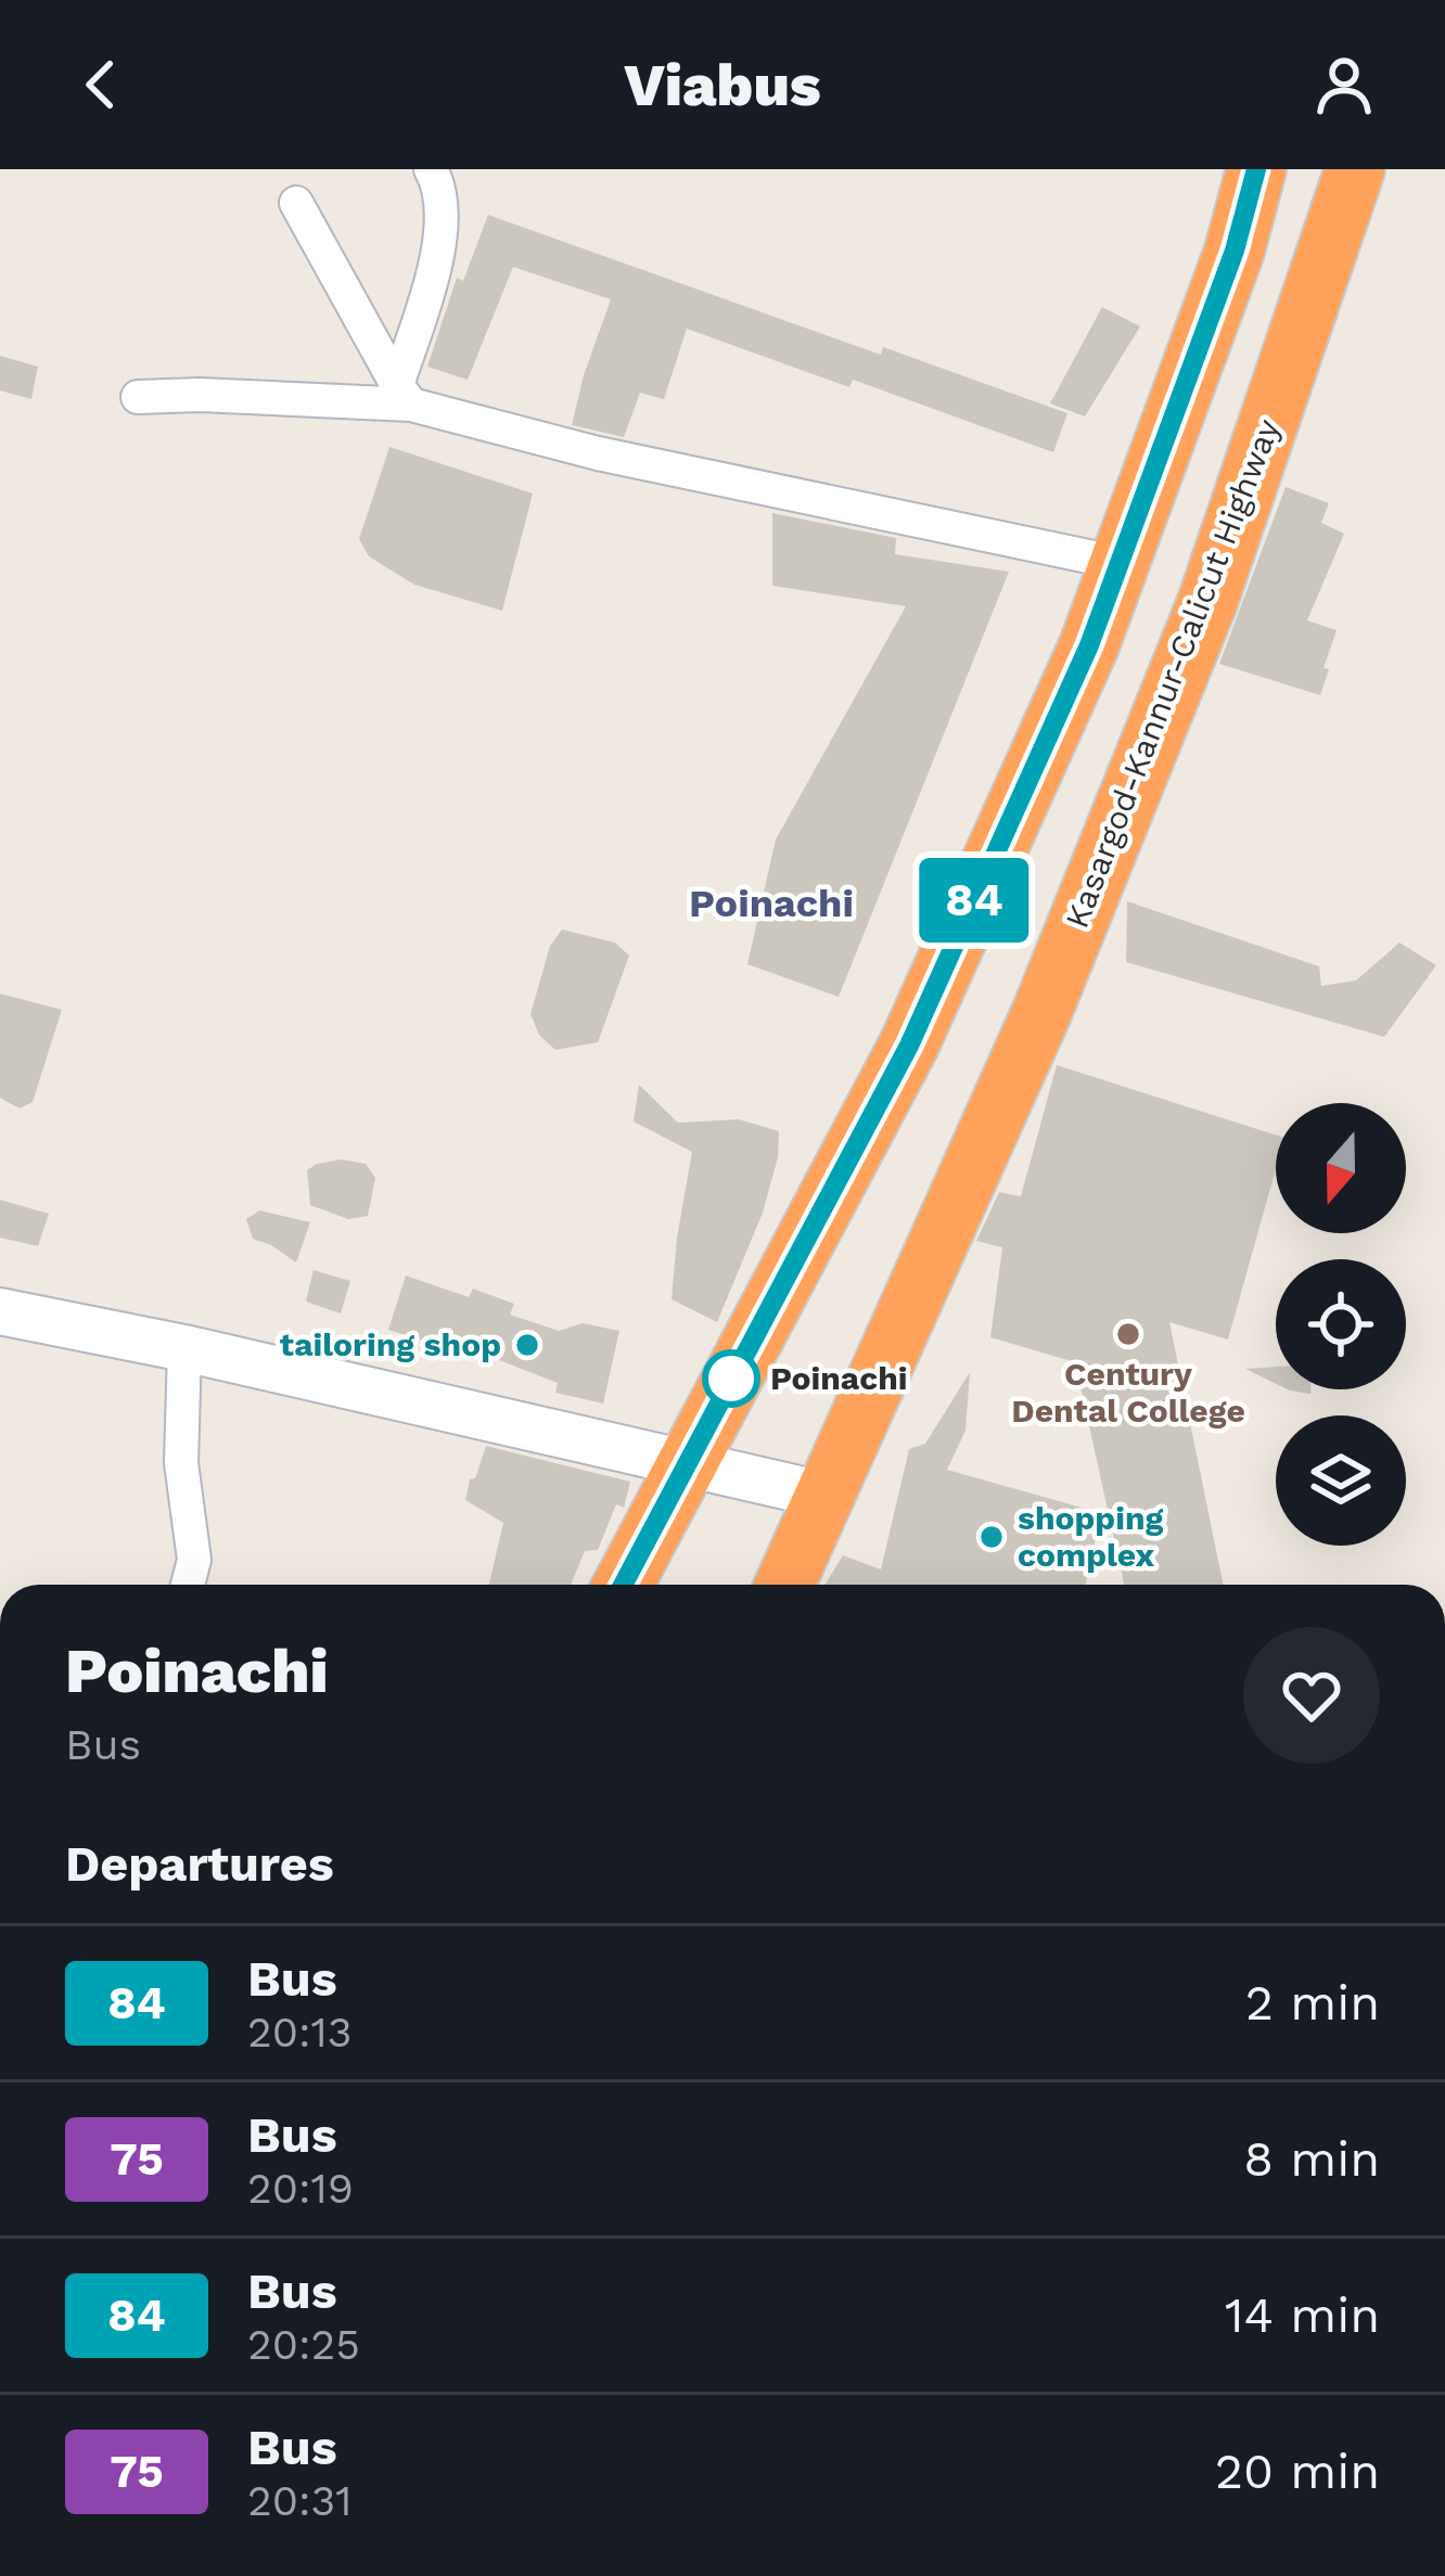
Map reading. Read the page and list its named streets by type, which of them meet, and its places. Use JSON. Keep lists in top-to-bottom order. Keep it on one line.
{"streets":{"highway":["Kasargod-Kannur-Calicut Highway"]},"districts":["Poinachi"],"places":["Century Dental College","tailoring shop","Poinachi","shopping complex"],"lines":["bus line 84"],"north":"bottom","page":{"header":"Viabus","on_map":"84","heading":[["Poinachi","Bus"],"Departures"],"list":[{"mark":"84","name":"Bus","note":"20:13","value":"2 min"},{"mark":"75","name":"Bus","note":"20:19","value":"8 min"},{"mark":"84","name":"Bus","note":"20:25","value":"14 min"},{"mark":"75","name":"Bus","note":"20:31","value":"20 min"}]}}
